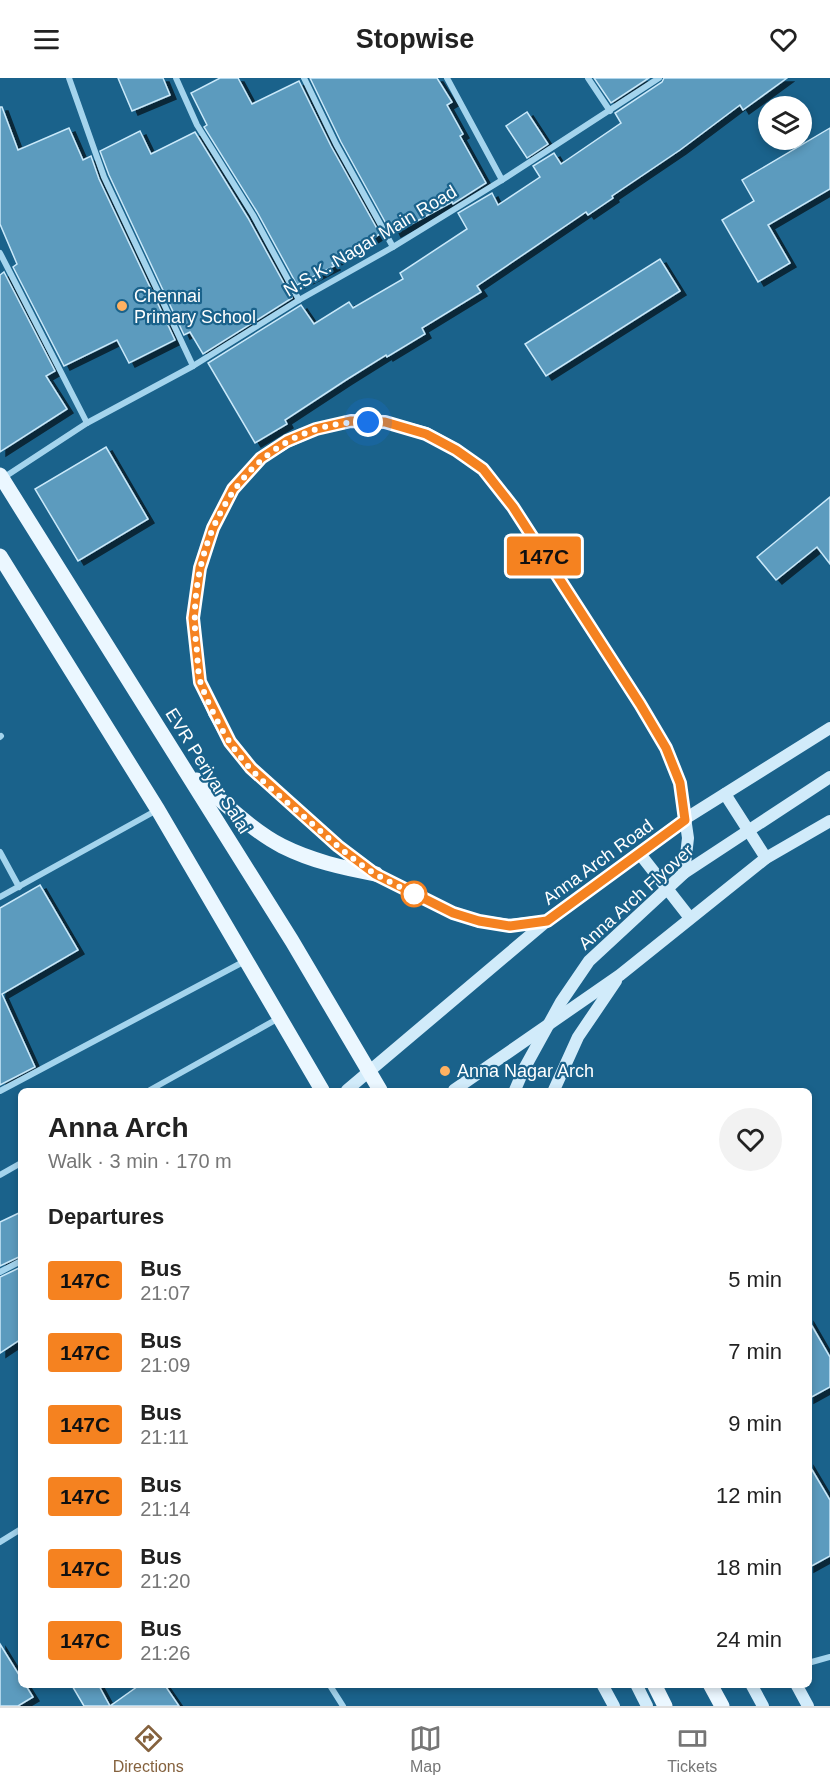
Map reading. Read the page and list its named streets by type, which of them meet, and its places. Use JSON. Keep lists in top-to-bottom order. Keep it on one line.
{"streets":{"main road":["EVR Periyar Salai","Anna Arch Road","Anna Arch Flyover"],"street":["N.S.K. Nagar Main Road"]},"crossings":[["N.S.K. Nagar Main Road","EVR Periyar Salai"],["EVR Periyar Salai","Anna Arch Road"]],"places":["Chennai Primary School","Anna Nagar Arch"],"lines":["bus line 147C"],"page":{"header":"Stopwise","on_map":"147C","heading":[["Anna Arch","Walk · 3 min · 170 m"],"Departures"],"list":[{"mark":"147C","name":"Bus","note":"21:07","value":"5 min"},{"mark":"147C","name":"Bus","note":"21:09","value":"7 min"},{"mark":"147C","name":"Bus","note":"21:11","value":"9 min"},{"mark":"147C","name":"Bus","note":"21:14","value":"12 min"},{"mark":"147C","name":"Bus","note":"21:20","value":"18 min"},{"mark":"147C","name":"Bus","note":"21:26","value":"24 min"}],"tabs":["Directions","Map","Tickets"]}}
